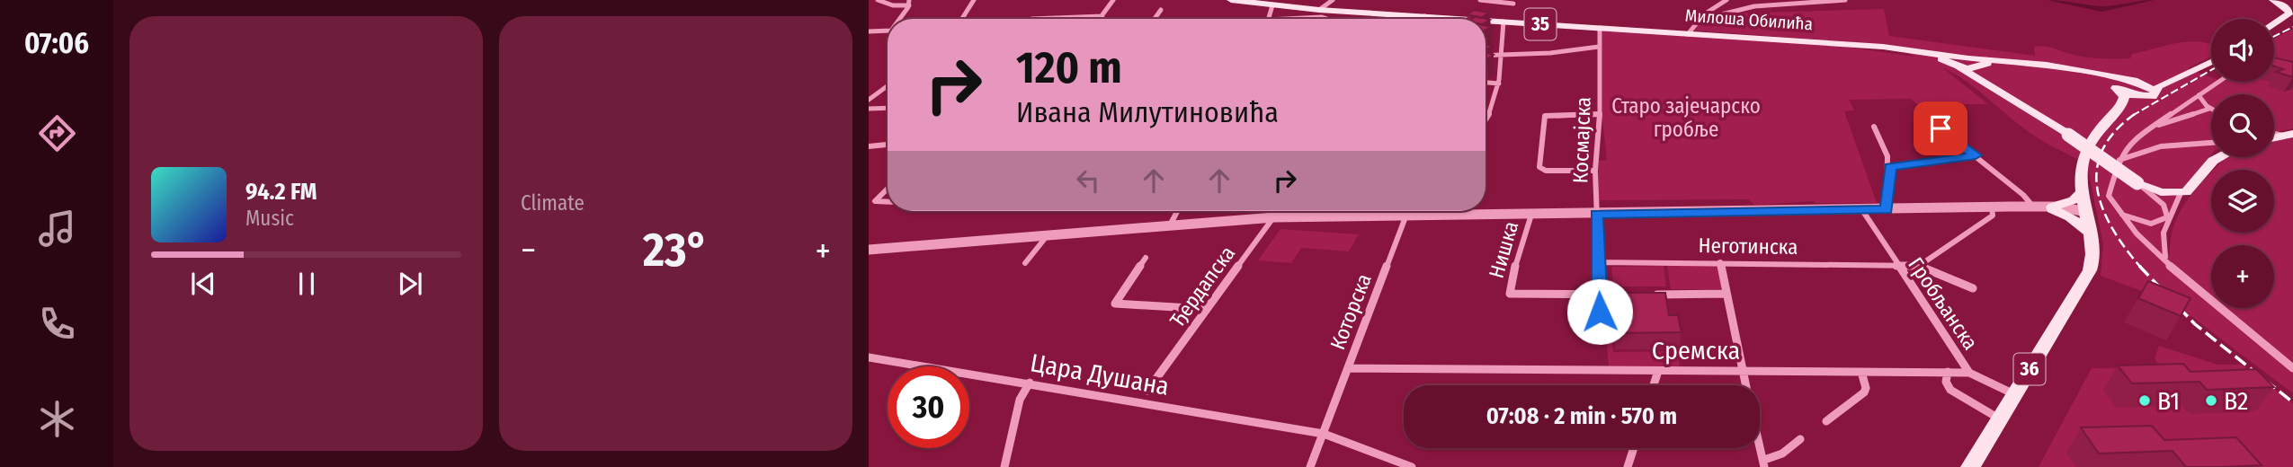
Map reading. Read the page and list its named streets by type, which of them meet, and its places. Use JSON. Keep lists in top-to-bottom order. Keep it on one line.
{"streets":{"main road":["Милоша Обилића","35","36"],"street":["Космајска","Неготинска","Нишка","Ђердапска","Гробљанска","Которска","Сремска","Цара Душана"]},"crossings":[["Милоша Обилића","35"],["Милоша Обилића","Космајска"],["Космајска","Неготинска"],["Космајска","Нишка"],["Неготинска","Гробљанска"],["Гробљанска","Сремска"],["Гробљанска","36"],["Которска","Сремска"],["Которска","Цара Душана"]],"parks":["Старо зајечарско гробље"],"places":["B1","B2"],"page":{"tabs":"07:06","tile":"Climate","map_buttons":"+","turn":["120 m","Ивана Милутиновића"],"song":["94.2 FM","Music"],"heat":["−","23°","+"],"limit":"30","trip":"07:08 · 2 min · 570 m"}}
